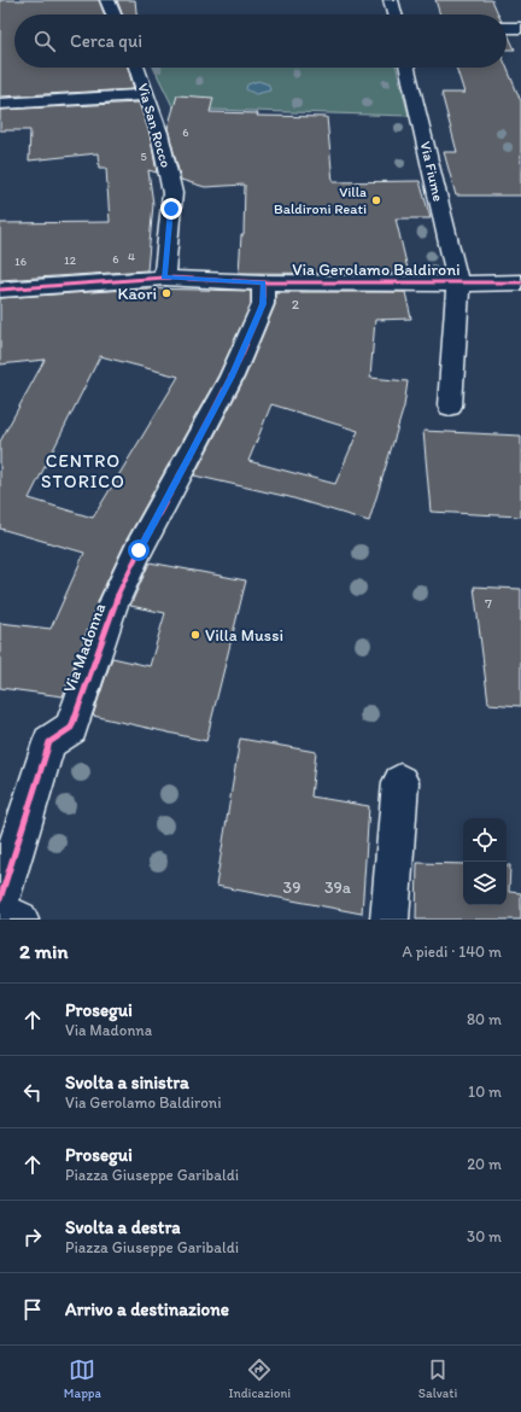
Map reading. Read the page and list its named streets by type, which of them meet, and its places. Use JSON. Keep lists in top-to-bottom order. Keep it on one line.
{"streets":{"street":["Via San Rocco","Via Fiume","Via Gerolamo Baldironi","Via Madonna"]},"crossings":[["Via San Rocco","Via Gerolamo Baldironi"],["Via Fiume","Via Gerolamo Baldironi"],["Via Gerolamo Baldironi","Via Madonna"]],"districts":["CENTRO STORICO"],"places":["Villa Baldironi Reati","Kaori","Villa Mussi"],"house_numbers":["6","5","4","6","12","16","2","7","39","39a"],"page":{"search":"Cerca qui","heading":["2 min","A piedi · 140 m"],"list":[["Prosegui","Via Madonna","80 m"],["Svolta a sinistra","Via Gerolamo Baldironi","10 m"],["Prosegui","Piazza Giuseppe Garibaldi","20 m"],["Svolta a destra","Piazza Giuseppe Garibaldi","30 m"],"Arrivo a destinazione"],"nav":["Mappa","Indicazioni","Salvati"]}}
